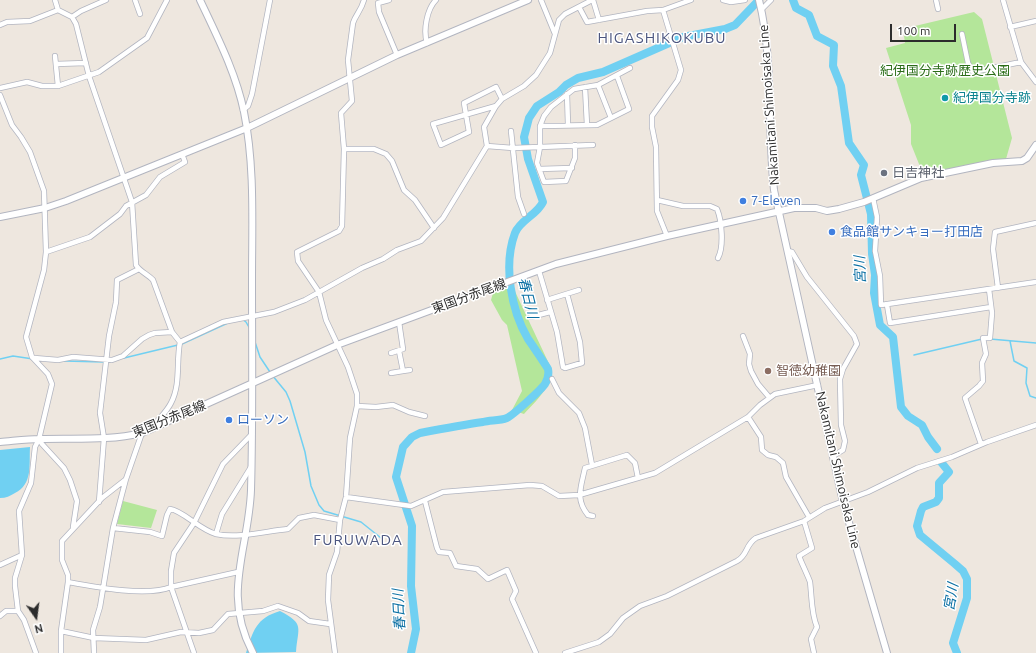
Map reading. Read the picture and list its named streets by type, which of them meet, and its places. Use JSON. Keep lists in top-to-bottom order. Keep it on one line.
{"streets":{"street":["Nakamitani Shimoisaka Line","東国分赤尾線"]},"crossings":[["Nakamitani Shimoisaka Line","東国分赤尾線"]],"districts":["HIGASHIKOKUBU","FURUWADA"],"water":["宮川","春日川"],"parks":["紀伊国分寺跡歴史公園"],"places":["紀伊国分寺跡","日吉神社","7-Eleven","食品館サンキョー打田店","智徳幼稚園","ローソン"],"scale_bar":"100 m","north":"bottom"}
